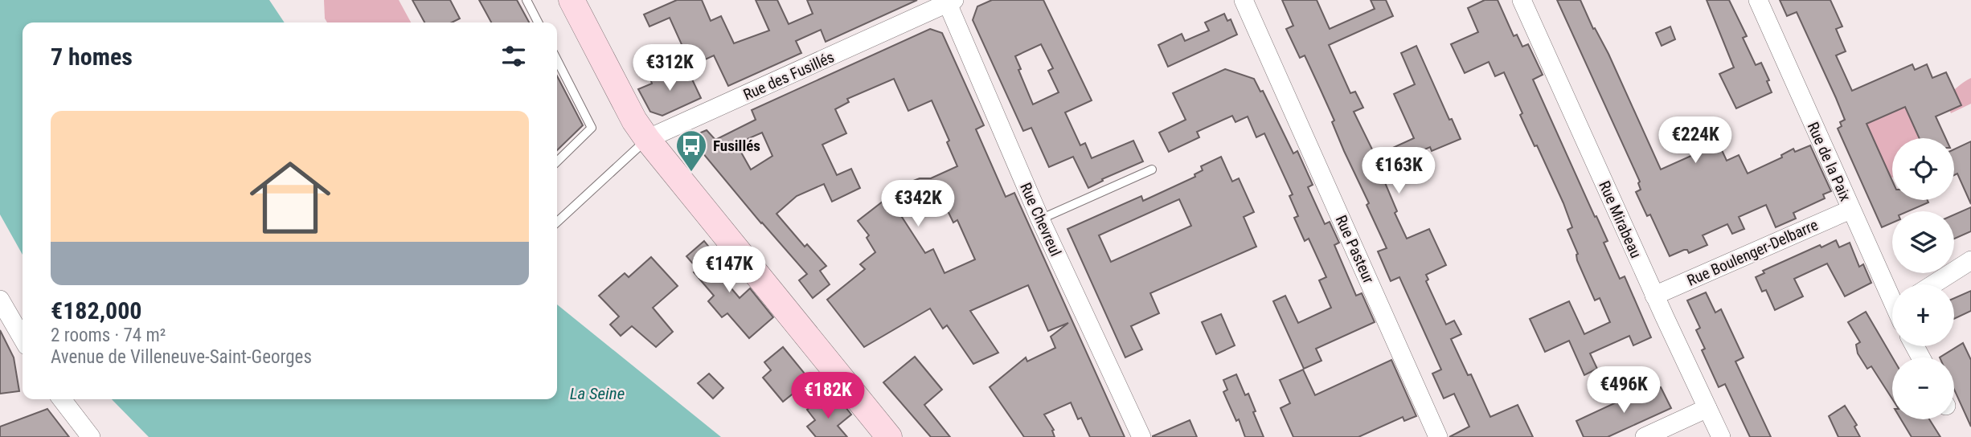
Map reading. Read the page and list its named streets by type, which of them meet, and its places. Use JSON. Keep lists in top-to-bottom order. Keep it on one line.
{"streets":{"street":["Rue des Fusillés","Rue de la Paix","Rue Chevreul","Rue Mirabeau","Rue Pasteur","Rue Boulenger-Delbarre"]},"crossings":[["Rue des Fusillés","Rue Chevreul"],["Rue de la Paix","Rue Boulenger-Delbarre"],["Rue Mirabeau","Rue Boulenger-Delbarre"]],"water":["La Seine"],"places":{"bus stop":["Fusillés"]},"page":{"heading":"7 homes","price":["€312K","€224K","€163K","€342K","€147K","€496K","€182K"],"list":[{"name":"€182,000","note":"2 rooms · 74 m² · Avenue de Villeneuve-Saint-Georges"}],"map_buttons":["+","−"]}}
